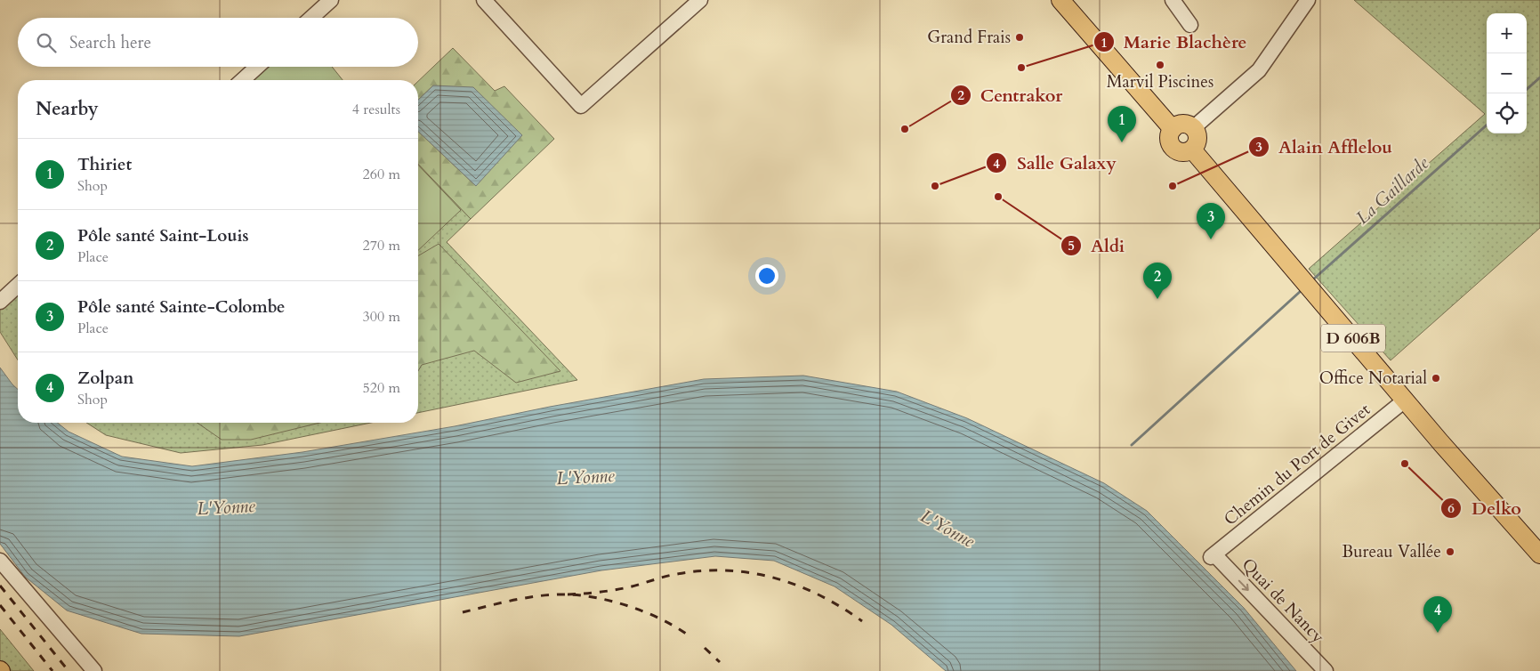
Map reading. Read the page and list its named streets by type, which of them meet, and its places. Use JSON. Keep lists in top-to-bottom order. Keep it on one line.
{"streets":{"main road":["D 606B"],"street":["Chemin du Port de Givet","Quai de Nancy"]},"crossings":[["D 606B","Chemin du Port de Givet"],["Chemin du Port de Givet","Quai de Nancy"]],"one_way":["Quai de Nancy"],"water":["La Gaillarde","L'Yonne"],"places":["Grand Frais","Marvil Piscines","Marie Blachère","Centrakor","Salle Galaxy","Alain Afflelou","Aldi","Office Notarial","Delko","Bureau Vallée"],"page":{"map_buttons":["+","−"],"search":"Search here","heading":["Nearby","4 results"],"pins":["1","3","2","4"],"list":[{"mark":"1","name":"Thiriet","note":"Shop","value":"260 m"},{"mark":"2","name":"Pôle santé Saint-Louis","note":"Place","value":"270 m"},{"mark":"3","name":"Pôle santé Sainte-Colombe","note":"Place","value":"300 m"},{"mark":"4","name":"Zolpan","note":"Shop","value":"520 m"}]}}
